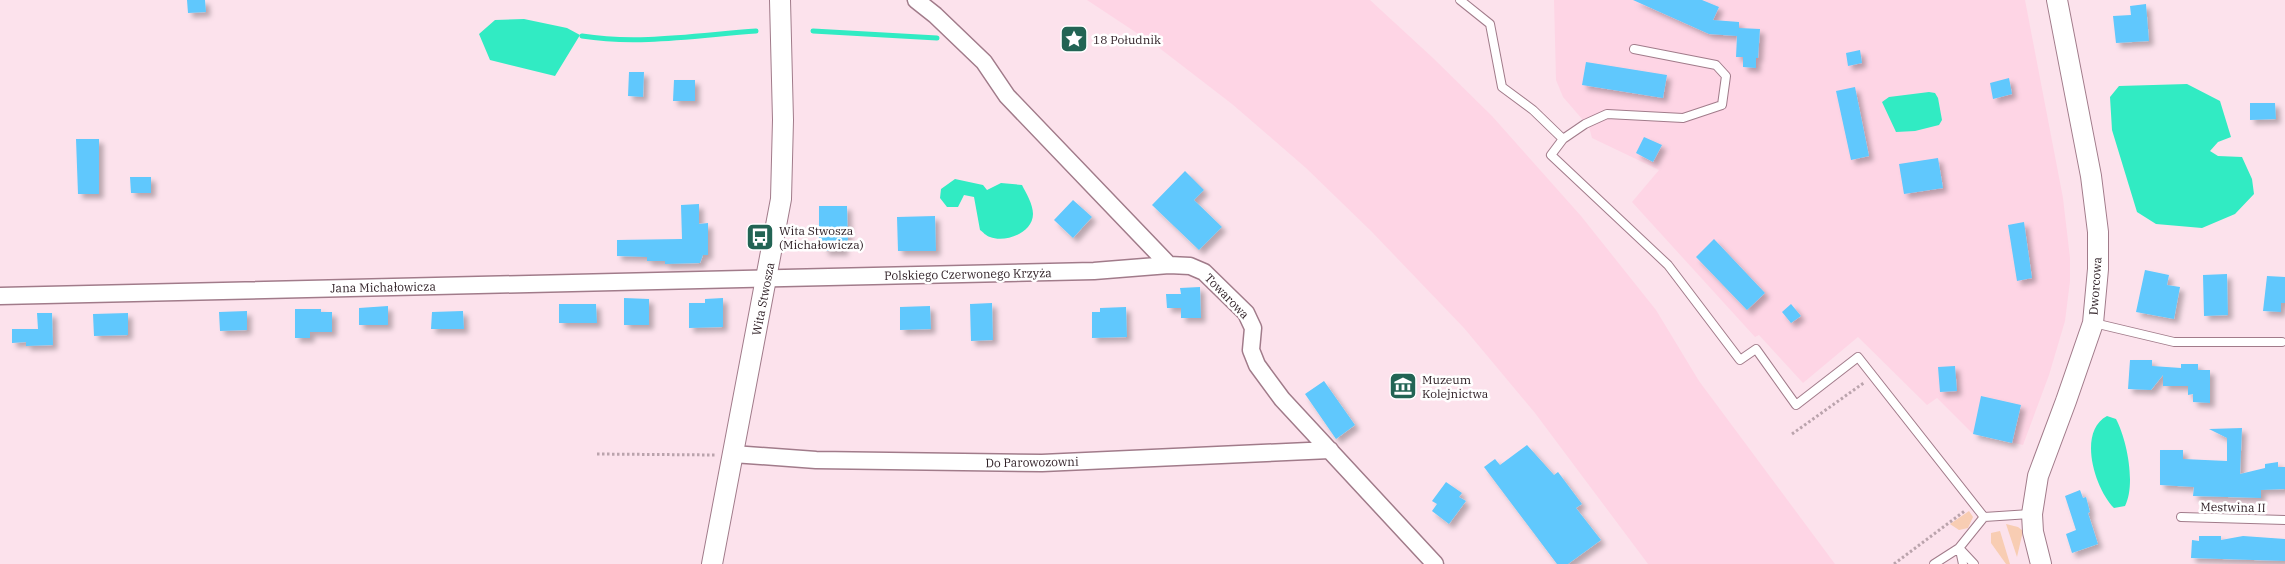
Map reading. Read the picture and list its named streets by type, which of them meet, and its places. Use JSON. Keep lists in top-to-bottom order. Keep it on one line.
{"streets":{"street":["Polskiego Czerwonego Krzyża","Dworcowa","Jana Michałowicza","Towarowa","Wita Stwosza","Do Parowozowni"],"lane":["Mestwina II"]},"crossings":[["Polskiego Czerwonego Krzyża","Jana Michałowicza"],["Polskiego Czerwonego Krzyża","Towarowa"],["Polskiego Czerwonego Krzyża","Wita Stwosza"],["Jana Michałowicza","Wita Stwosza"],["Towarowa","Do Parowozowni"],["Wita Stwosza","Do Parowozowni"]],"places":{"place":["18 Południk"],"bus stop":["Wita Stwosza (Michałowicza)"],"museum":["Muzeum Kolejnictwa"]}}
